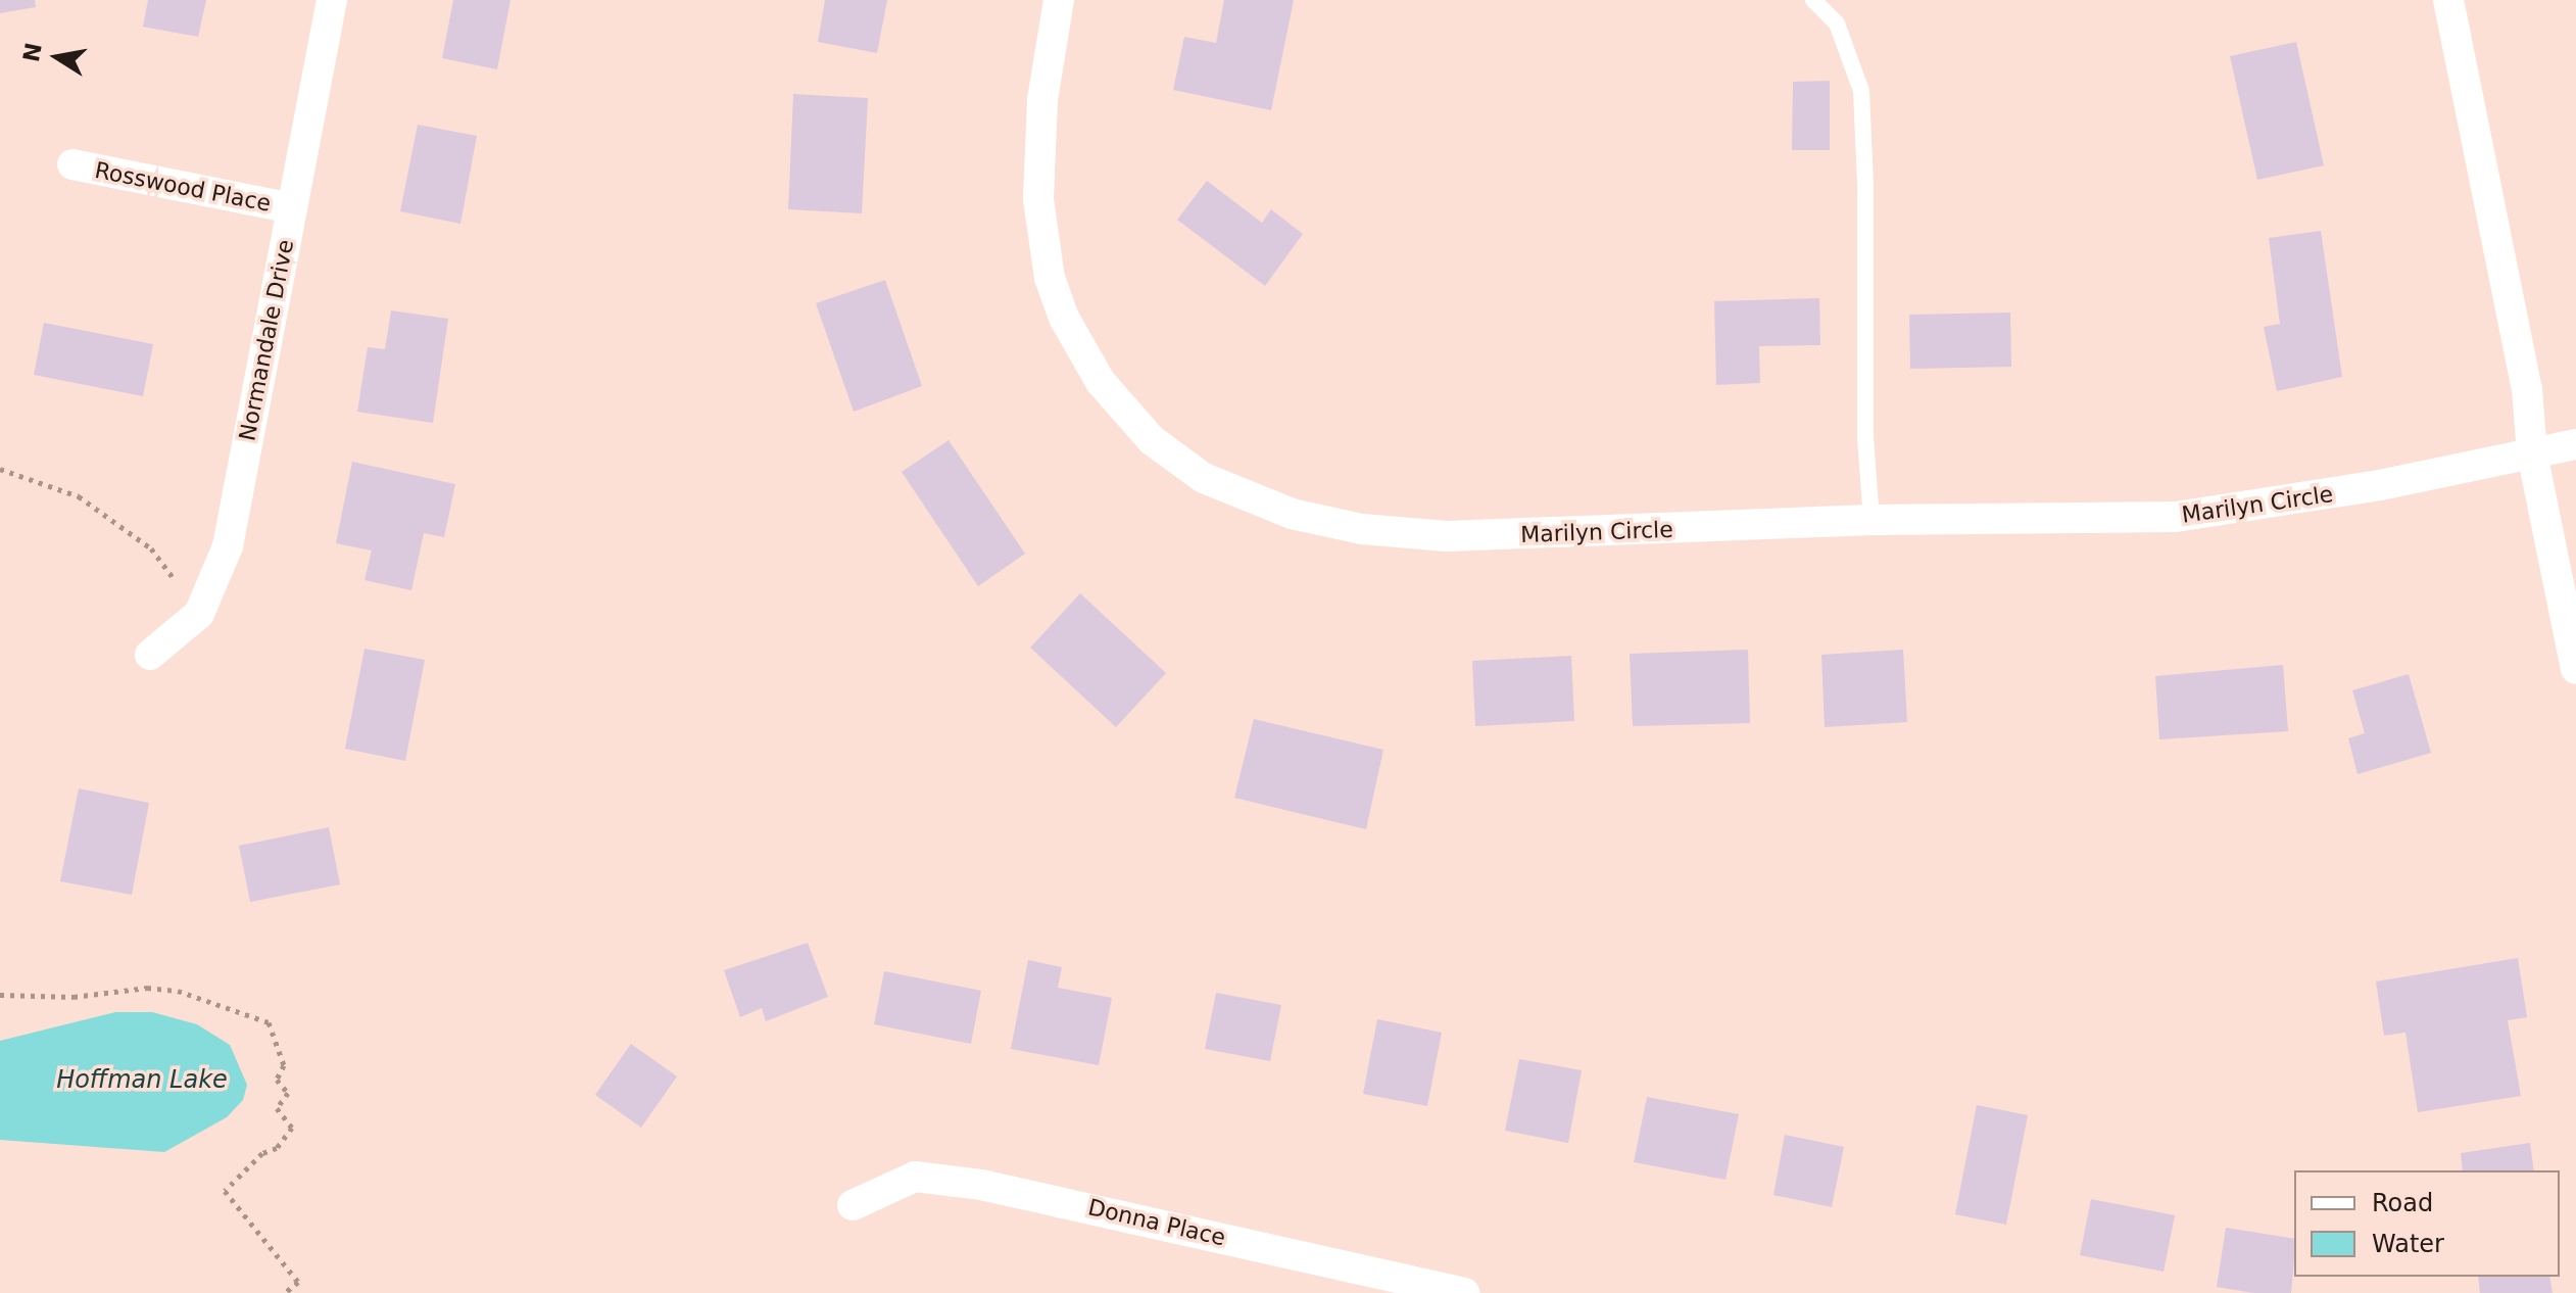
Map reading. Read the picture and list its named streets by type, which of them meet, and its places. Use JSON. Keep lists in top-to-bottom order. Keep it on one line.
{"streets":{"street":["Rosswood Place","Normandale Drive","Marilyn Circle","Donna Place"]},"crossings":[["Rosswood Place","Normandale Drive"]],"water":["Hoffman Lake"],"legend":["Road","Water"],"north":"left"}
